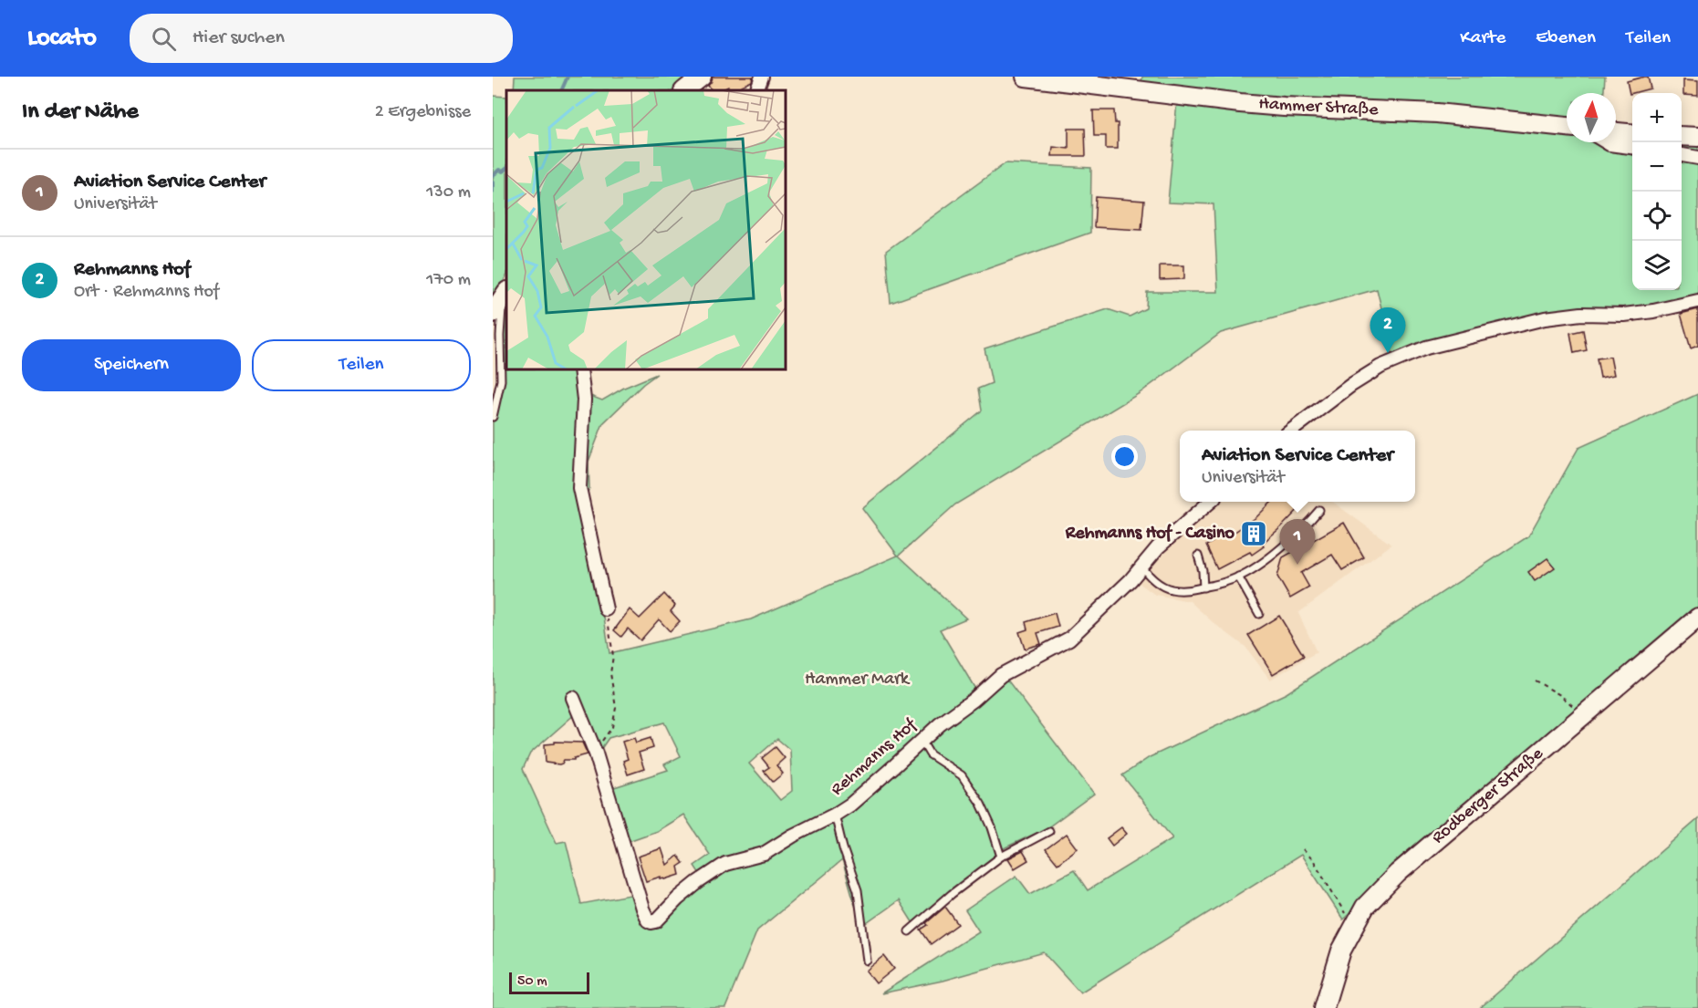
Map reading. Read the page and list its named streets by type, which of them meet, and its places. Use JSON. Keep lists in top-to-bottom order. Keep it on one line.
{"streets":{"main road":["Hammer Straße","Rodberger Straße"],"street":["Rehmanns Hof"]},"parks":["Hammer Mark"],"places":{"building":["Rehmanns Hof - Casino"]},"scale_bar":"50 m","north":"top","page":{"header":"Locato","search":"Hier suchen","nav":["Karte","Ebenen","Teilen"],"heading":["In der Nähe","2 Ergebnisse"],"map_buttons":["+","−"],"list":[{"mark":"1","name":"Aviation Service Center","note":"Universität","value":"130 m"},{"mark":"2","name":"Rehmanns Hof","note":"Ort · Rehmanns Hof","value":"170 m"}],"pins":["2","1"],"buttons":["Speichern","Teilen"],"popup":["Aviation Service Center","Universität"],"scale":"50 m"}}
